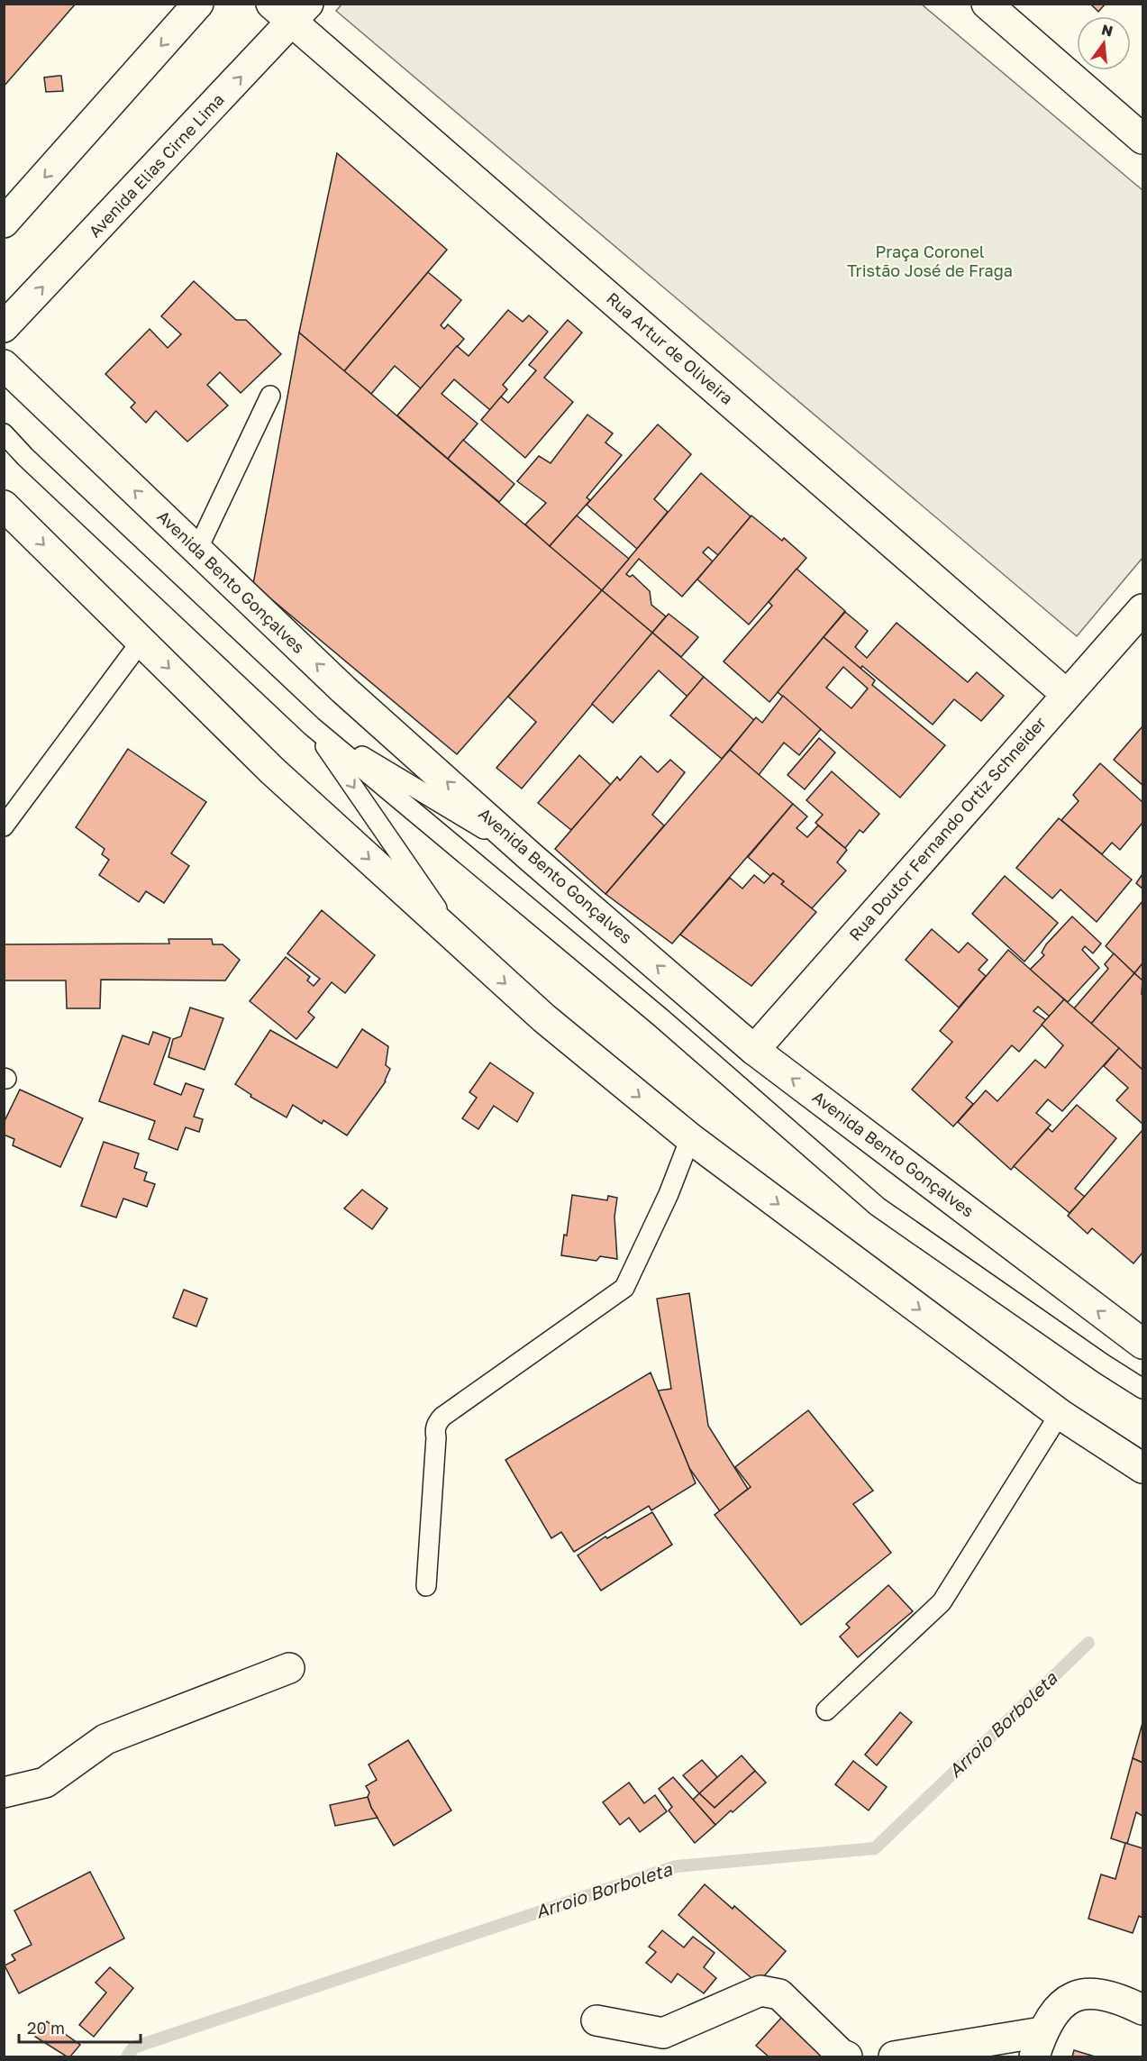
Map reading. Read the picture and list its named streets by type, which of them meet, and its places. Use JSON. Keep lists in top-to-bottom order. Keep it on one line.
{"streets":{"street":["Avenida Elias Cirne Lima","Rua Artur de Oliveira","Avenida Bento Gonçalves","Rua Doutor Fernando Ortiz Schneider"]},"crossings":[["Avenida Elias Cirne Lima","Rua Artur de Oliveira"],["Rua Artur de Oliveira","Rua Doutor Fernando Ortiz Schneider"],["Avenida Bento Gonçalves","Rua Doutor Fernando Ortiz Schneider"]],"water":["Arroio Borboleta"],"parks":["Praça Coronel Tristão José de Fraga"],"scale_bar":"20 m","north":"top"}
